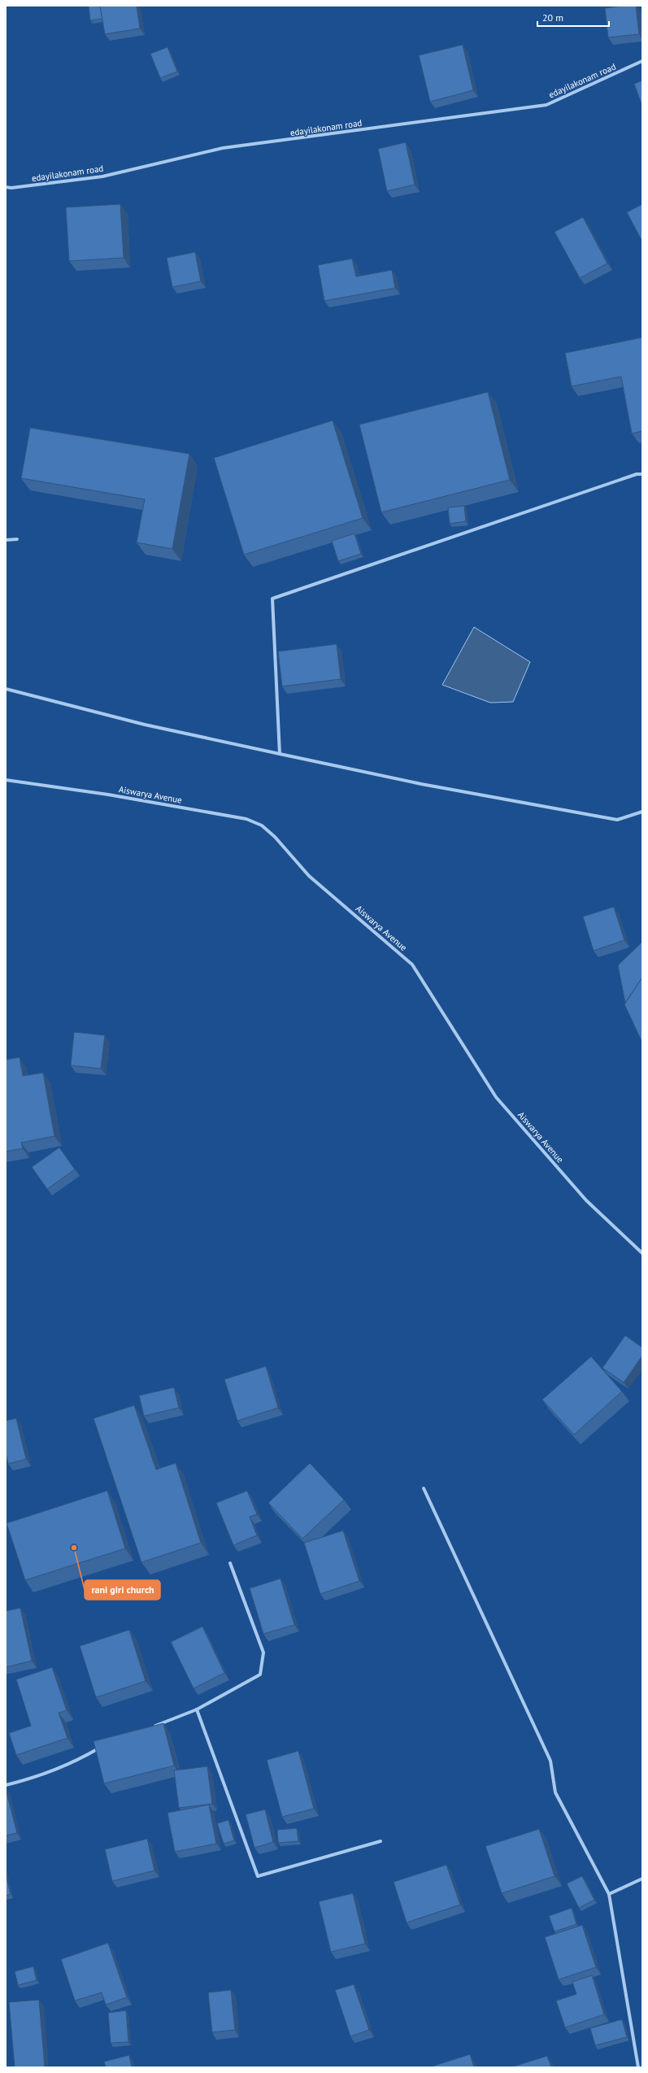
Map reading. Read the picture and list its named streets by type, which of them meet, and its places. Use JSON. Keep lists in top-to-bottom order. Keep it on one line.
{"streets":{"street":["edayilakonam road","Aiswarya Avenue"]},"places":["rani giri church"],"scale_bar":"20 m"}
